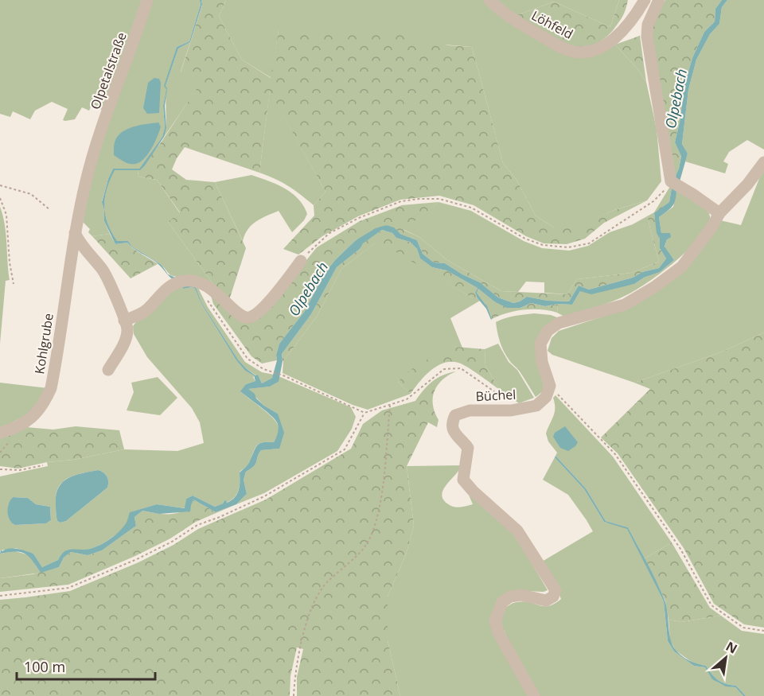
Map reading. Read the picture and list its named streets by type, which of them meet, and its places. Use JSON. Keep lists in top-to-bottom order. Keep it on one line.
{"streets":{"street":["Löhfeld","Olpetalstraße","Kohlgrube","Büchel"]},"crossings":[["Olpetalstraße","Kohlgrube"]],"water":["Olpebach"],"scale_bar":"100 m","north":"top right"}
